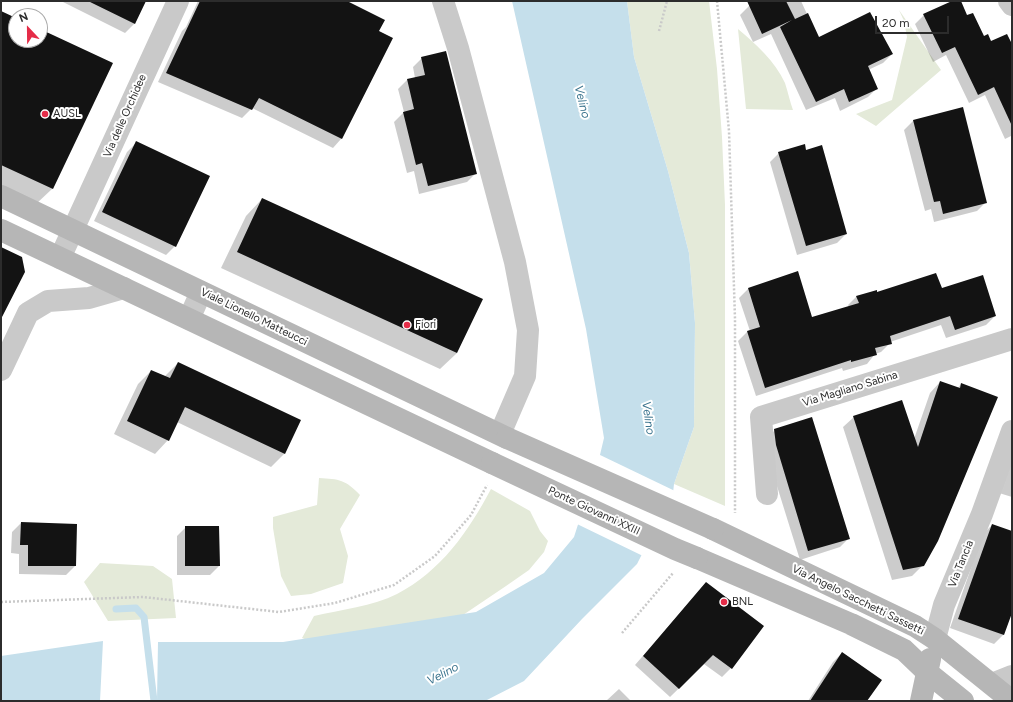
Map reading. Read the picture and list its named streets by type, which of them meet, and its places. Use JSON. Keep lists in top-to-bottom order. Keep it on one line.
{"streets":{"main road":["Viale Lionello Matteucci","Ponte Giovanni XXIII","Via Tancia","Via Angelo Sacchetti Sassetti"],"street":["Via delle Orchidee","Via Magliano Sabina"]},"crossings":[["Via delle Orchidee","Viale Lionello Matteucci"],["Viale Lionello Matteucci","Via Angelo Sacchetti Sassetti"],["Ponte Giovanni XXIII","Via Tancia"],["Via Tancia","Via Angelo Sacchetti Sassetti"]],"water":["Velino"],"places":["AUSL","Fiori","BNL"],"scale_bar":"20 m","north":"top"}
